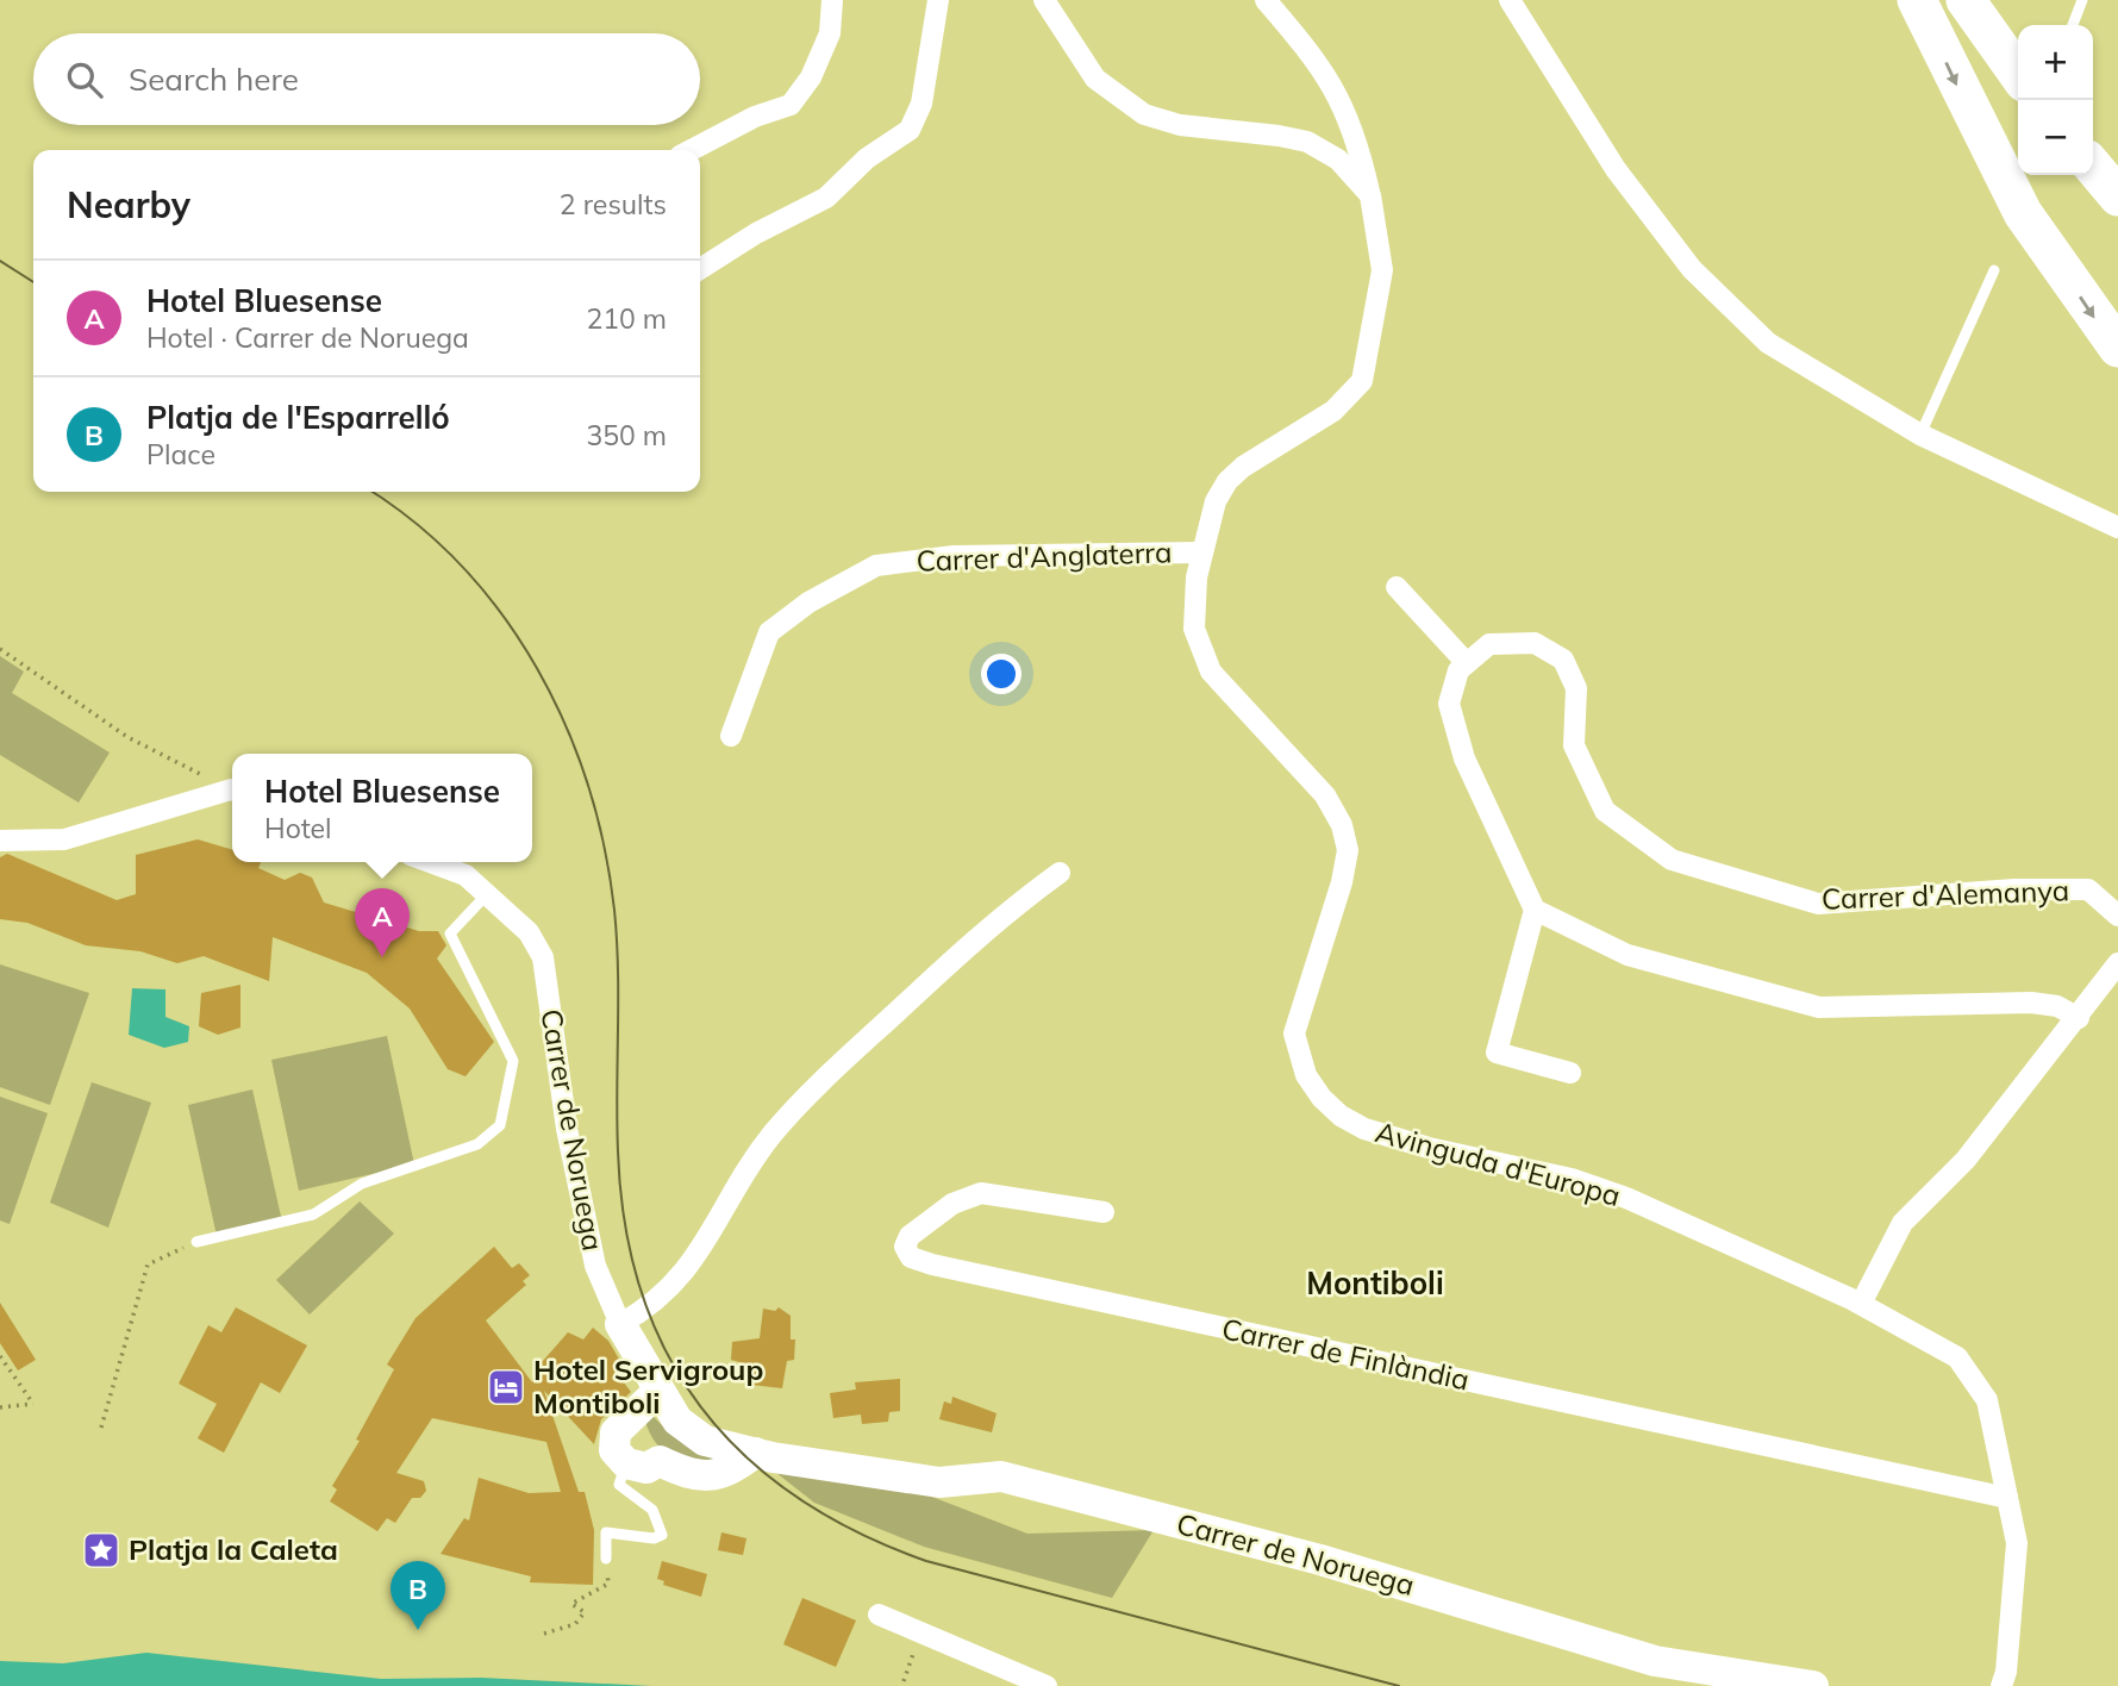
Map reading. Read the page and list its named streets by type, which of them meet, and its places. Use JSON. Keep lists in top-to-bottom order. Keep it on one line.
{"streets":{"street":["Carrer d'Anglaterra","Carrer d'Alemanya","Carrer de Noruega","Avinguda d'Europa","Carrer de Finlàndia"]},"crossings":[["Carrer d'Anglaterra","Avinguda d'Europa"],["Avinguda d'Europa","Carrer de Finlàndia"]],"districts":["Montiboli"],"places":{"hotel":["Hotel Servigroup Montiboli"],"place":["Platja la Caleta"]},"page":{"map_buttons":["+","−"],"search":"Search here","heading":["Nearby","2 results"],"list":[{"mark":"A","name":"Hotel Bluesense","note":"Hotel · Carrer de Noruega","value":"210 m"},{"mark":"B","name":"Platja de l'Esparrelló","note":"Place","value":"350 m"}],"popup":["Hotel Bluesense","Hotel"],"pins":["A","B"]}}
